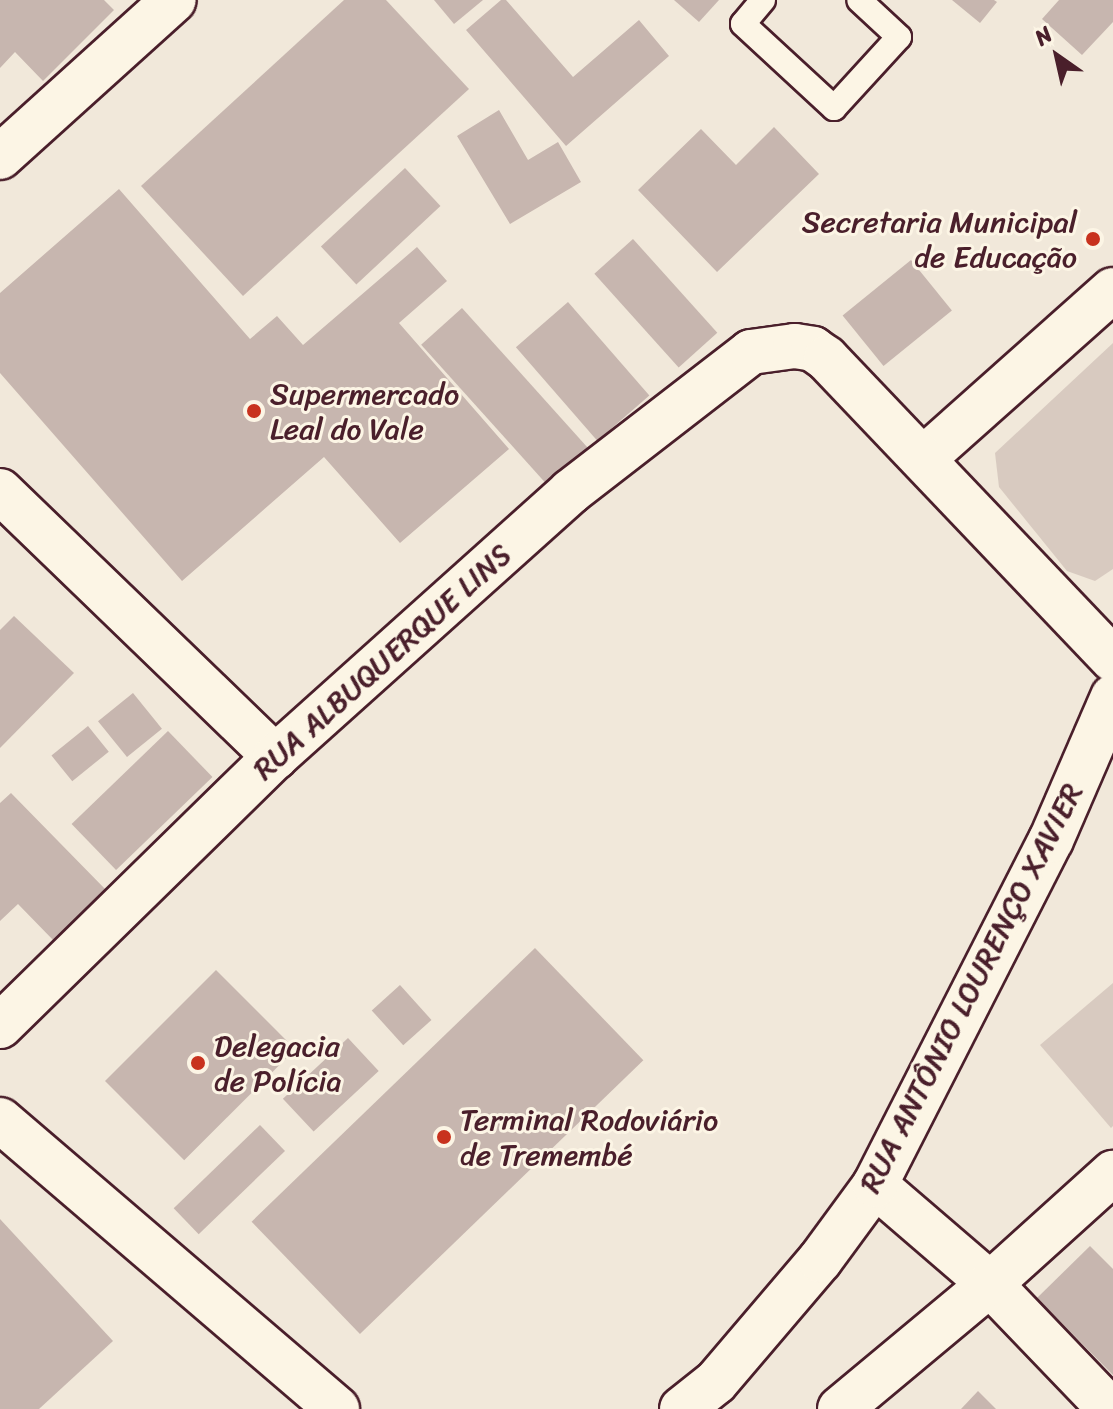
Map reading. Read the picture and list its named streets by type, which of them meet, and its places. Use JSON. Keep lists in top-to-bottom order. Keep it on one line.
{"streets":{"street":["RUA ALBUQUERQUE LINS","RUA ANTÔNIO LOURENÇO XAVIER"]},"places":["Secretaria Municipal de Educação","Supermercado Leal do Vale","Delegacia de Polícia","Terminal Rodoviário de Tremembé"],"north":"top left"}
